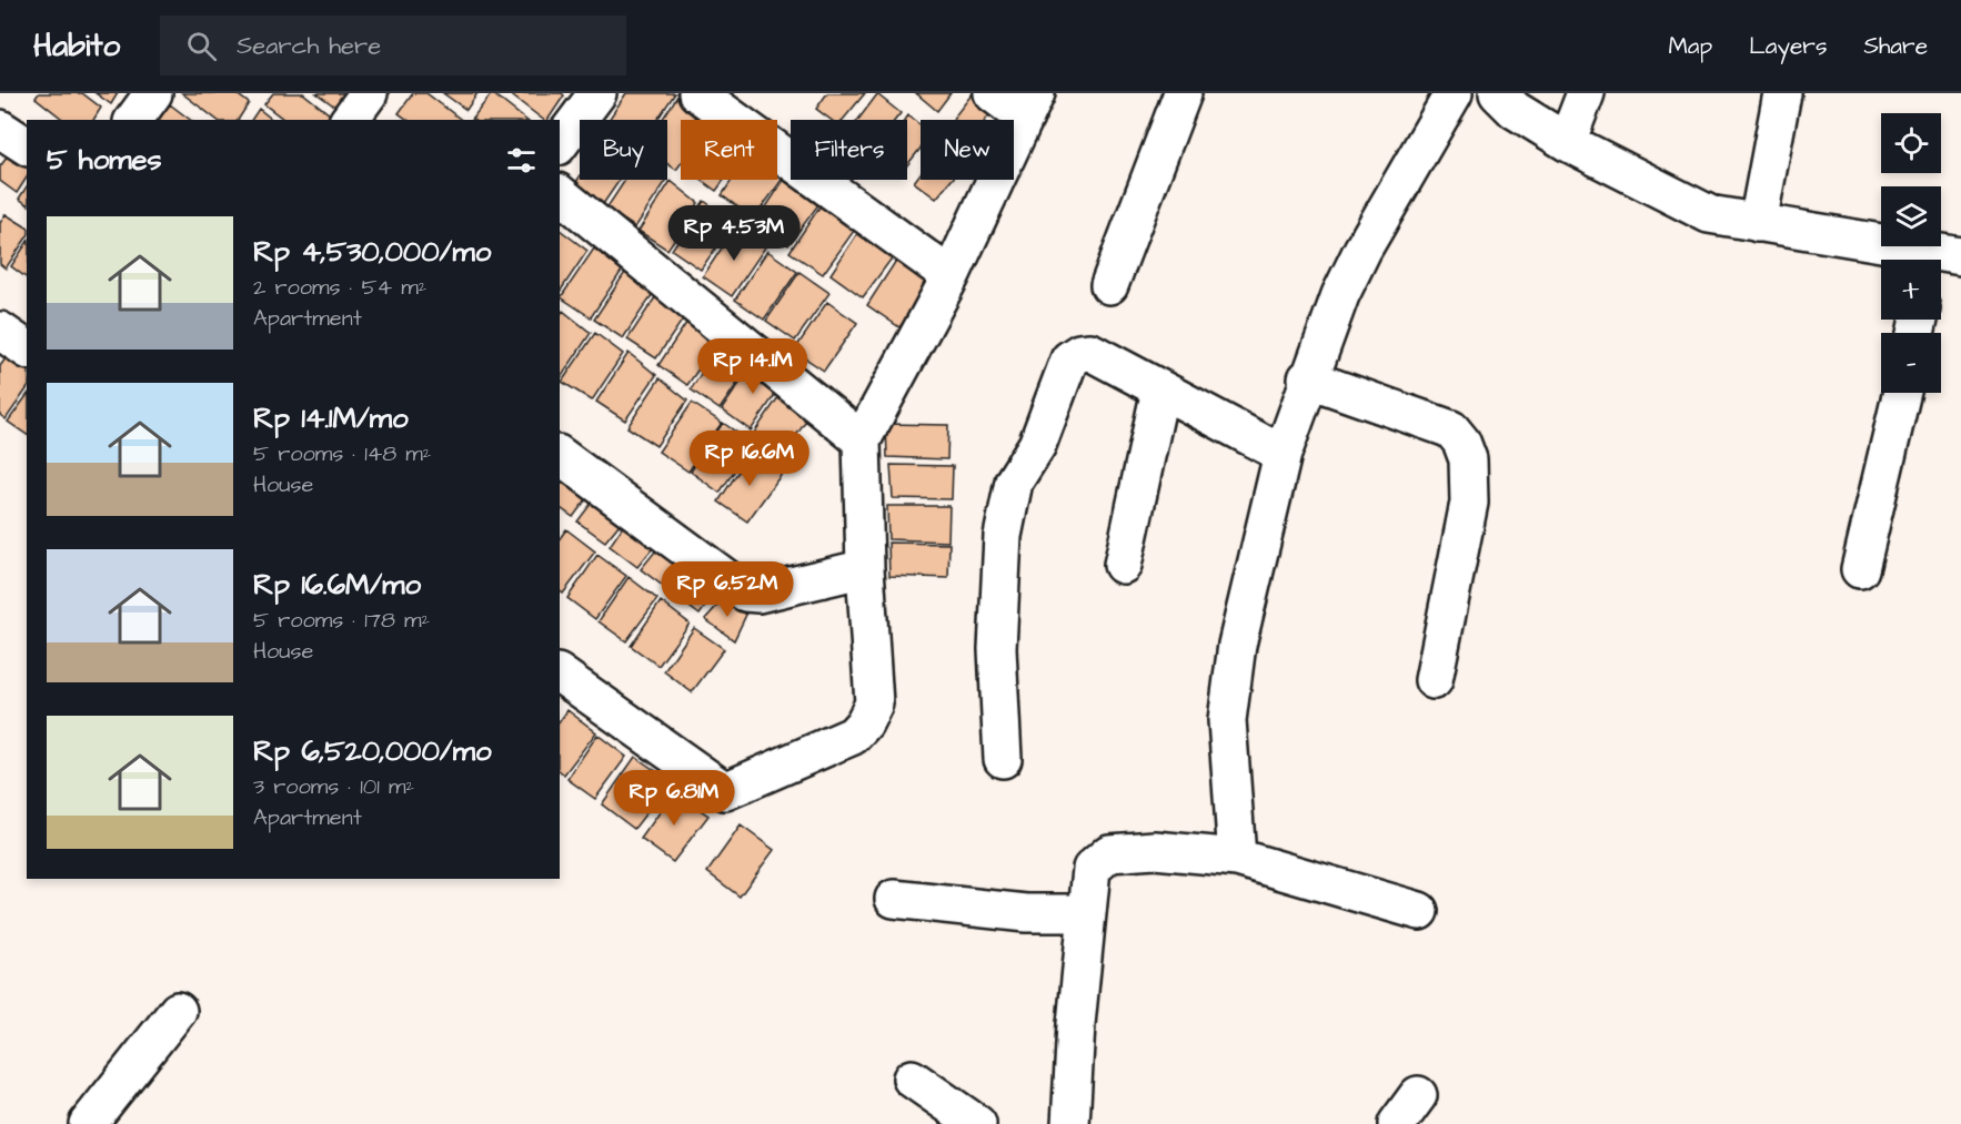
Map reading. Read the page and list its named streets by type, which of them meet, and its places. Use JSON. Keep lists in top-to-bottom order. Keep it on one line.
{"page":{"header":"Habito","search":"Search here","nav":["Map","Layers","Share"],"map_buttons":["+","−"],"chip":["Buy","Rent","Filters","New"],"heading":"5 homes","list":[{"name":"Rp 4,530,000/mo","note":"2 rooms · 54 m² · Apartment"},{"name":"Rp 14.1M/mo","note":"5 rooms · 148 m² · House"},{"name":"Rp 16.6M/mo","note":"5 rooms · 178 m² · House"},{"name":"Rp 6,520,000/mo","note":"3 rooms · 101 m² · Apartment"}],"price":["Rp 4.53M","Rp 14.1M","Rp 16.6M","Rp 6.52M","Rp 6.81M"]}}
